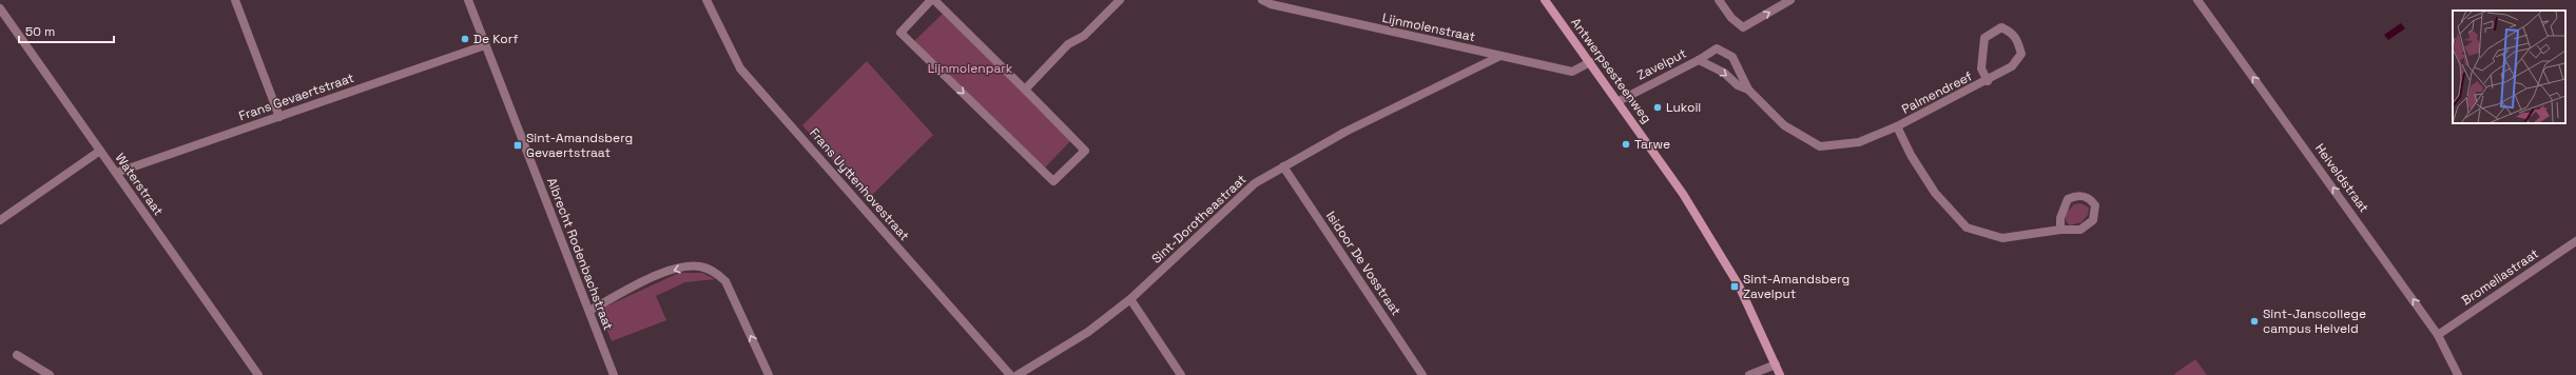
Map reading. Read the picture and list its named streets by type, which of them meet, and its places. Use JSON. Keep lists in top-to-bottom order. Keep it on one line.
{"streets":{"main road":["Antwerpsesteenweg"],"street":["Lijnmolenstraat","Zavelput","Palmendreef","Frans Gevaertstraat","Heiveldstraat","Waterstraat","Frans Uyttenhovestraat","Sint-Dorotheastraat","Albrecht Rodenbachstraat","Isidoor De Vosstraat","Bromeliastraat"]},"crossings":[["Lijnmolenstraat","Antwerpsesteenweg"],["Lijnmolenstraat","Sint-Dorotheastraat"],["Zavelput","Antwerpsesteenweg"],["Zavelput","Palmendreef"],["Frans Gevaertstraat","Waterstraat"],["Frans Gevaertstraat","Albrecht Rodenbachstraat"],["Heiveldstraat","Bromeliastraat"],["Sint-Dorotheastraat","Isidoor De Vosstraat"]],"one_way":["Heiveldstraat"],"parks":["Lijnmolenpark"],"places":{"other":["De Korf","Lukoil","Tarwe","Sint-Janscollege campus Heiveld"],"transit":["Sint-Amandsberg Gevaertstraat","Sint-Amandsberg Zavelput"]},"scale_bar":"50 m"}
